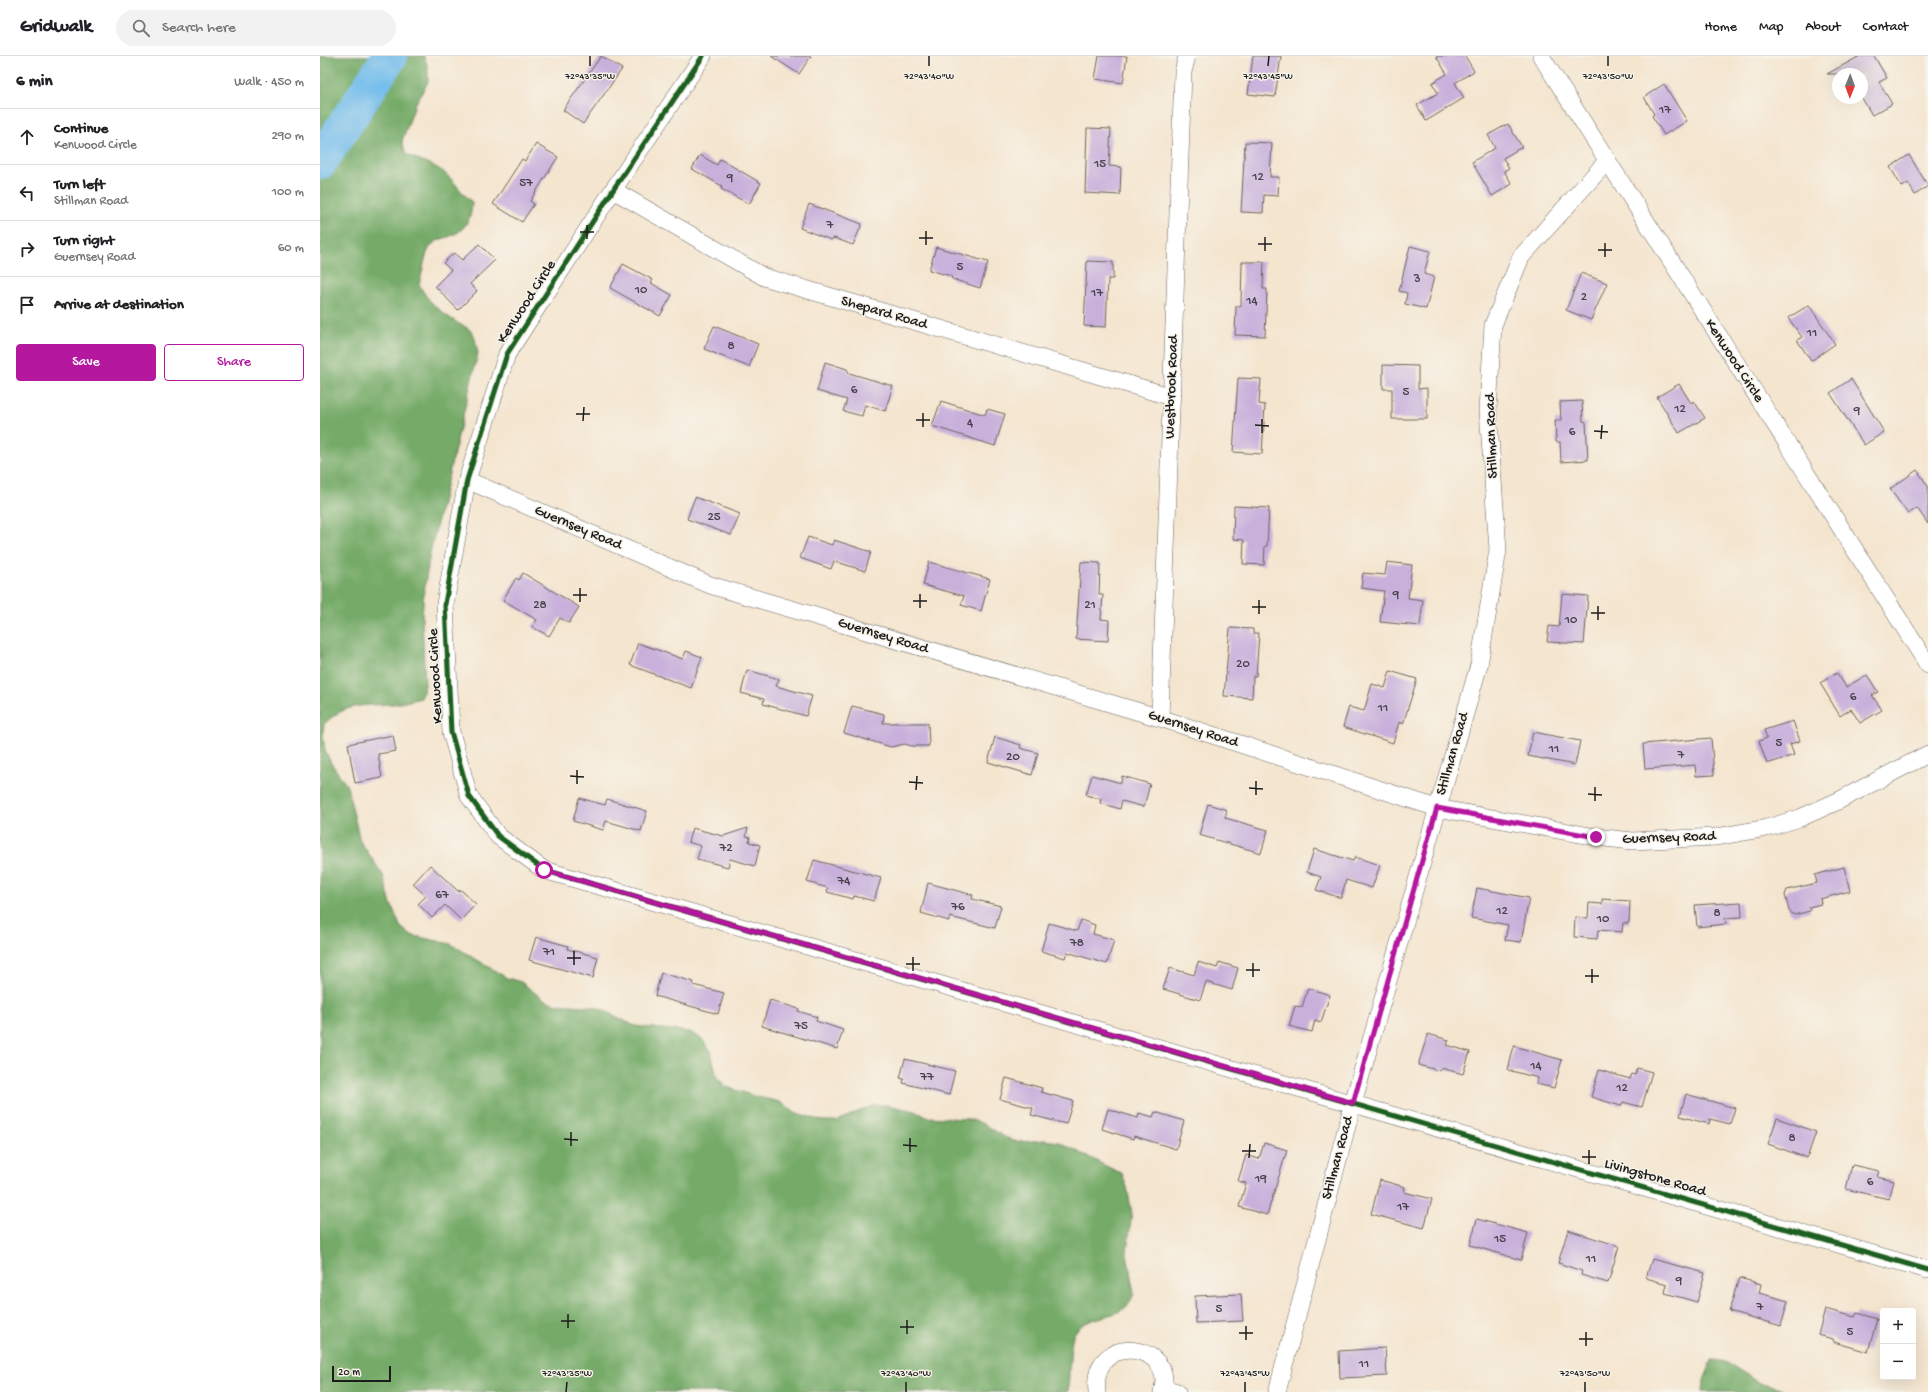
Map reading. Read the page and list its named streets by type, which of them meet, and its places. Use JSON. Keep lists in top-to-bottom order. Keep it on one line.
{"streets":{"street":["Kenwood Circle","Shepard Road","Westbrook Road","Stillman Road","Guernsey Road","Livingstone Road"]},"crossings":[["Kenwood Circle","Shepard Road"],["Kenwood Circle","Stillman Road"],["Kenwood Circle","Guernsey Road"],["Kenwood Circle","Livingstone Road"],["Shepard Road","Westbrook Road"],["Westbrook Road","Guernsey Road"],["Stillman Road","Guernsey Road"],["Stillman Road","Livingstone Road"]],"house_numbers":["17","15","12","9","57","7","5","3","10","17","2","14","11","8","6","5","12","9","4","6","25","9","28","21","10","20","6","11","5","11","7","20","72","74","67","76","12","8","10","78","71","75","14","77","12","8","19","6","17","15","11","9","7","5","5","11"],"scale_bar":"20 m","north":"bottom","page":{"header":"Gridwalk","search":"Search here","nav":["Home","Map","About","Contact"],"heading":["6 min","Walk · 450 m"],"list":[["Continue","Kenwood Circle","290 m"],["Turn left","Stillman Road","100 m"],["Turn right","Guernsey Road","60 m"],"Arrive at destination"],"buttons":["Save","Share"],"map_buttons":["+","−"],"scale":"20 m"},"coordinates":["72°43'40\"W","72°43'35\"W","72°43'45\"W","72°43'50\"W"]}
